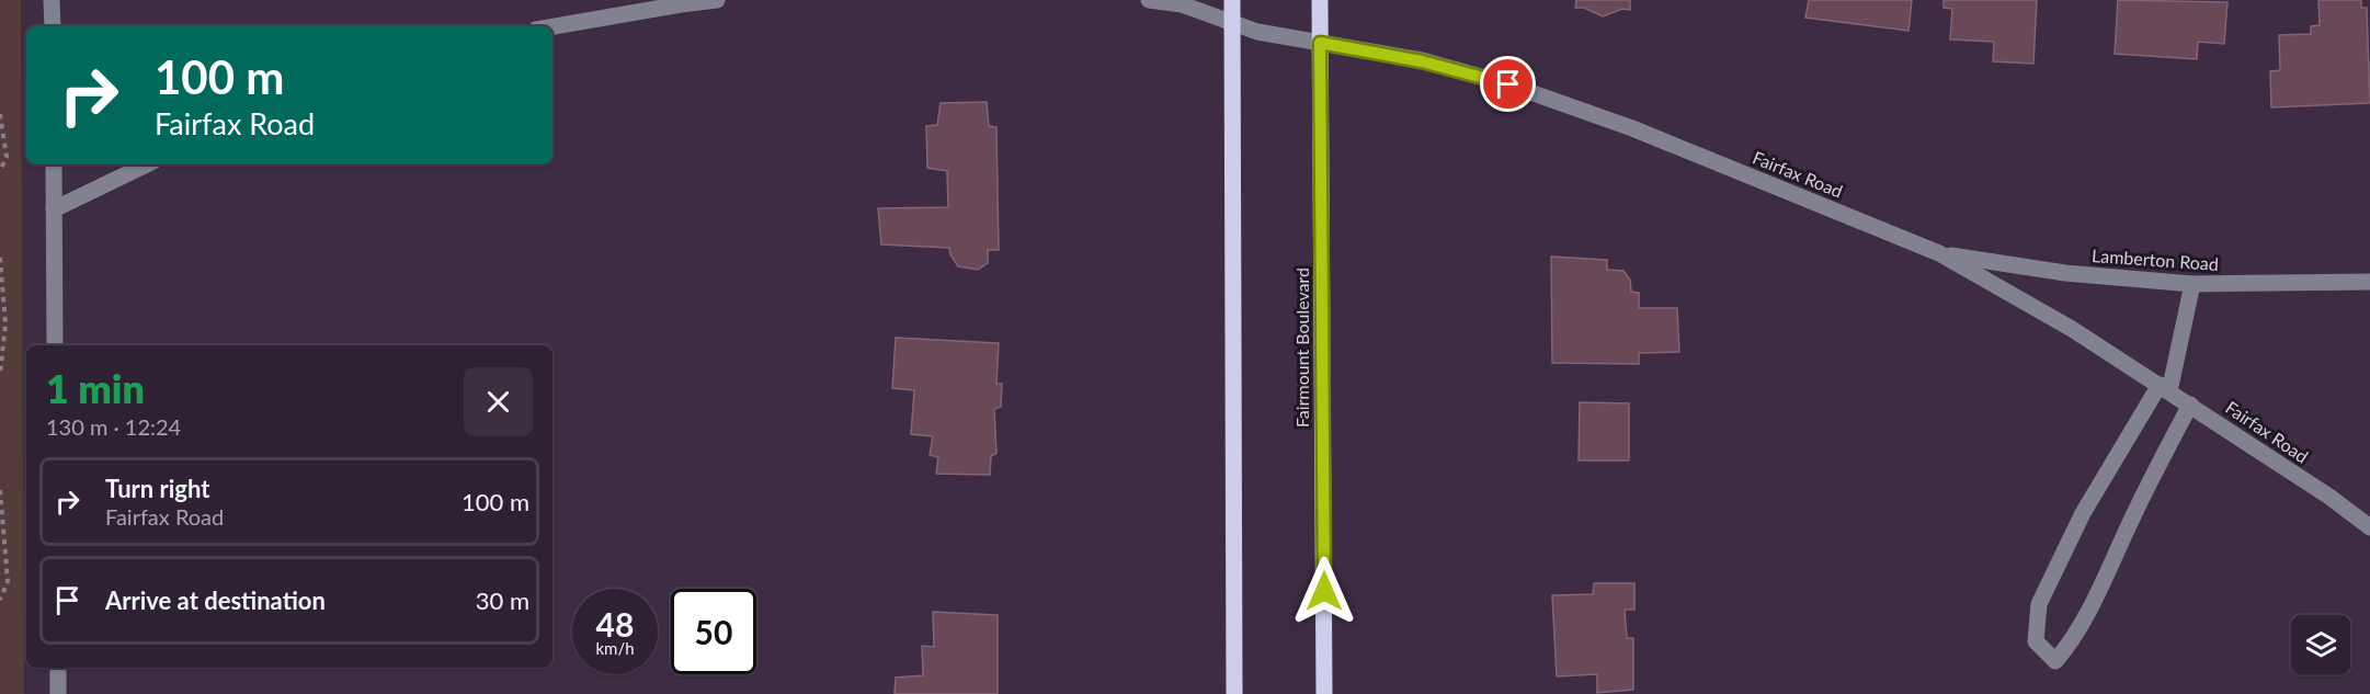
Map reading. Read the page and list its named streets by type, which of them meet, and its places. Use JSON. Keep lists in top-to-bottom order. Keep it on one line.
{"streets":{"main road":["Fairmount Boulevard"],"street":["Fairfax Road","Lamberton Road"]},"crossings":[["Fairfax Road","Lamberton Road"],["Fairfax Road","Fairmount Boulevard"]],"page":{"turn":["100 m","Fairfax Road"],"heading":["1 min","130 m · 12:24"],"list":[{"name":"Turn right","note":"Fairfax Road","value":"100 m"},{"name":"Arrive at destination","value":"30 m"}],"speed":"48 km/h","limit":"50"}}
